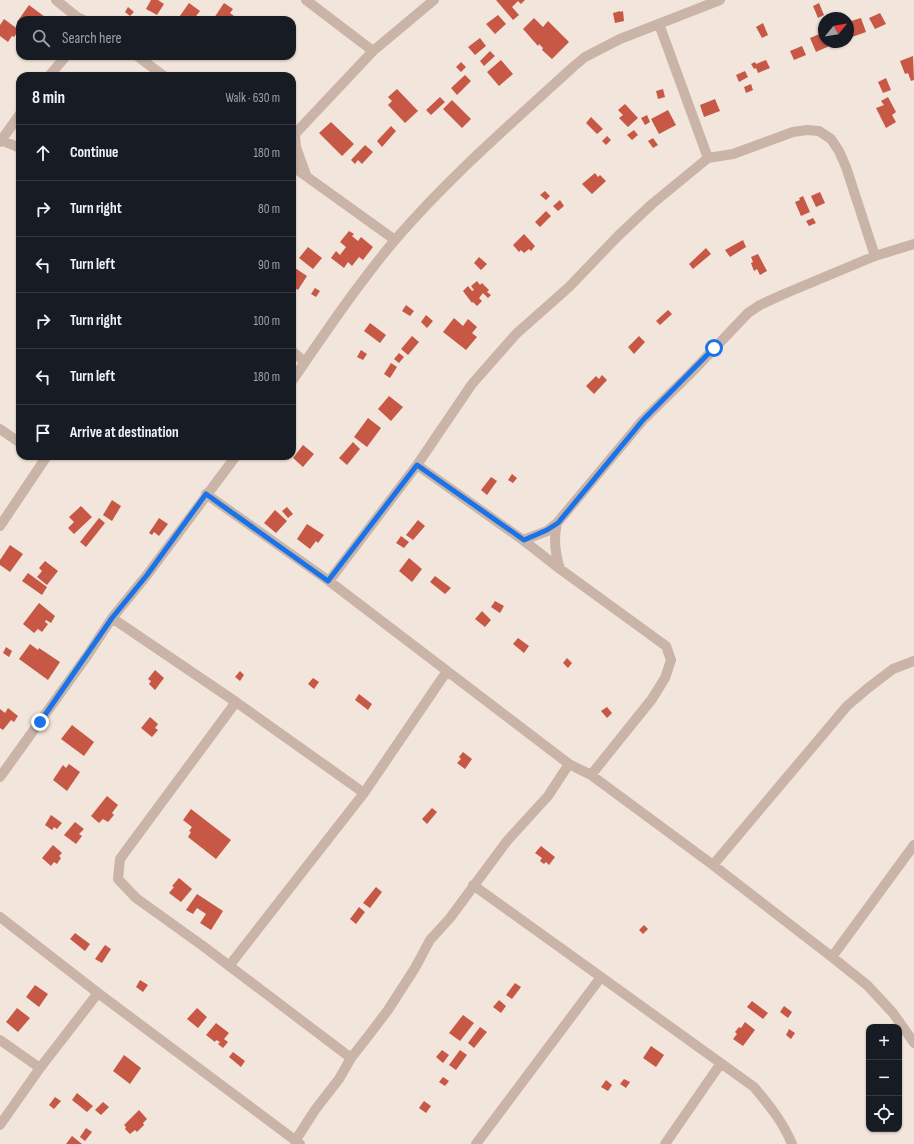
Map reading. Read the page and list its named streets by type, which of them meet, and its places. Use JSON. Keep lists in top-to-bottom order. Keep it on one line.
{"north":"top right","page":{"search":"Search here","heading":["8 min","Walk · 630 m"],"list":[["Continue","180 m"],["Turn right","80 m"],["Turn left","90 m"],["Turn right","100 m"],["Turn left","180 m"],"Arrive at destination"],"map_buttons":["+","−"]}}
